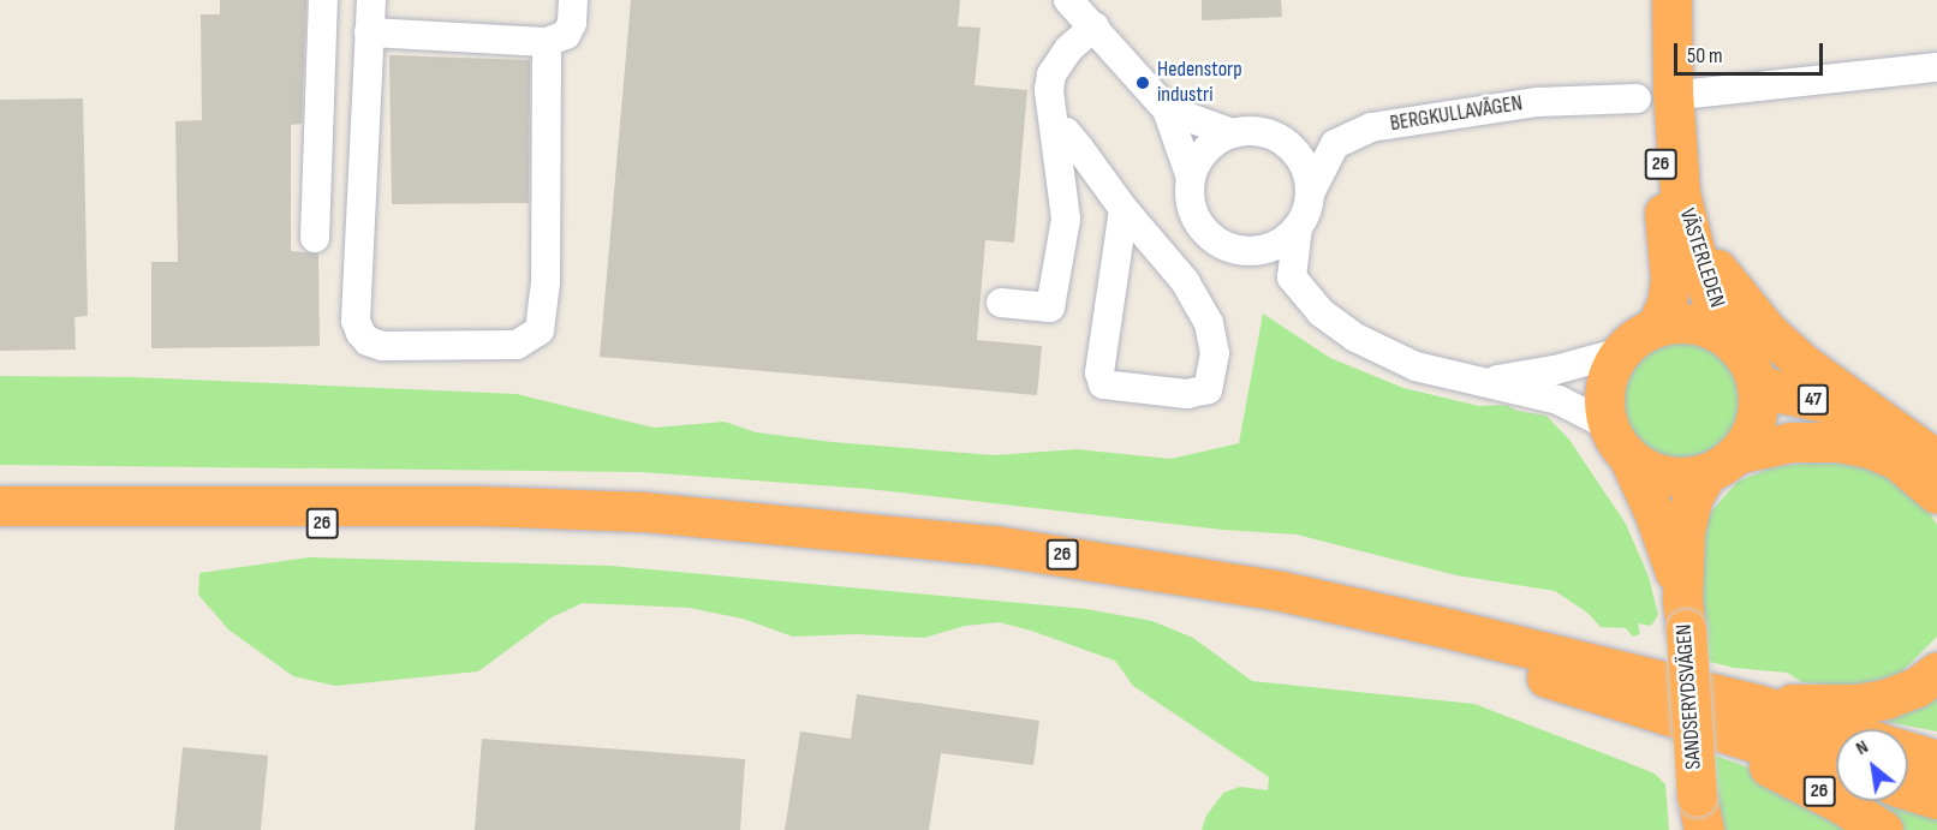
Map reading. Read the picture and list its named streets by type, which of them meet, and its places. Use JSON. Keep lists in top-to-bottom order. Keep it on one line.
{"streets":{"highway":["26","VÄSTERLEDEN","47","SANDSERYDSVÄGEN"],"street":["BERGKULLAVÄGEN"]},"crossings":[["26","VÄSTERLEDEN"],["26","47"],["26","SANDSERYDSVÄGEN"],["VÄSTERLEDEN","47"],["VÄSTERLEDEN","SANDSERYDSVÄGEN"],["47","SANDSERYDSVÄGEN"]],"places":["Hedenstorp industri"],"scale_bar":"50 m","north":"top left"}
